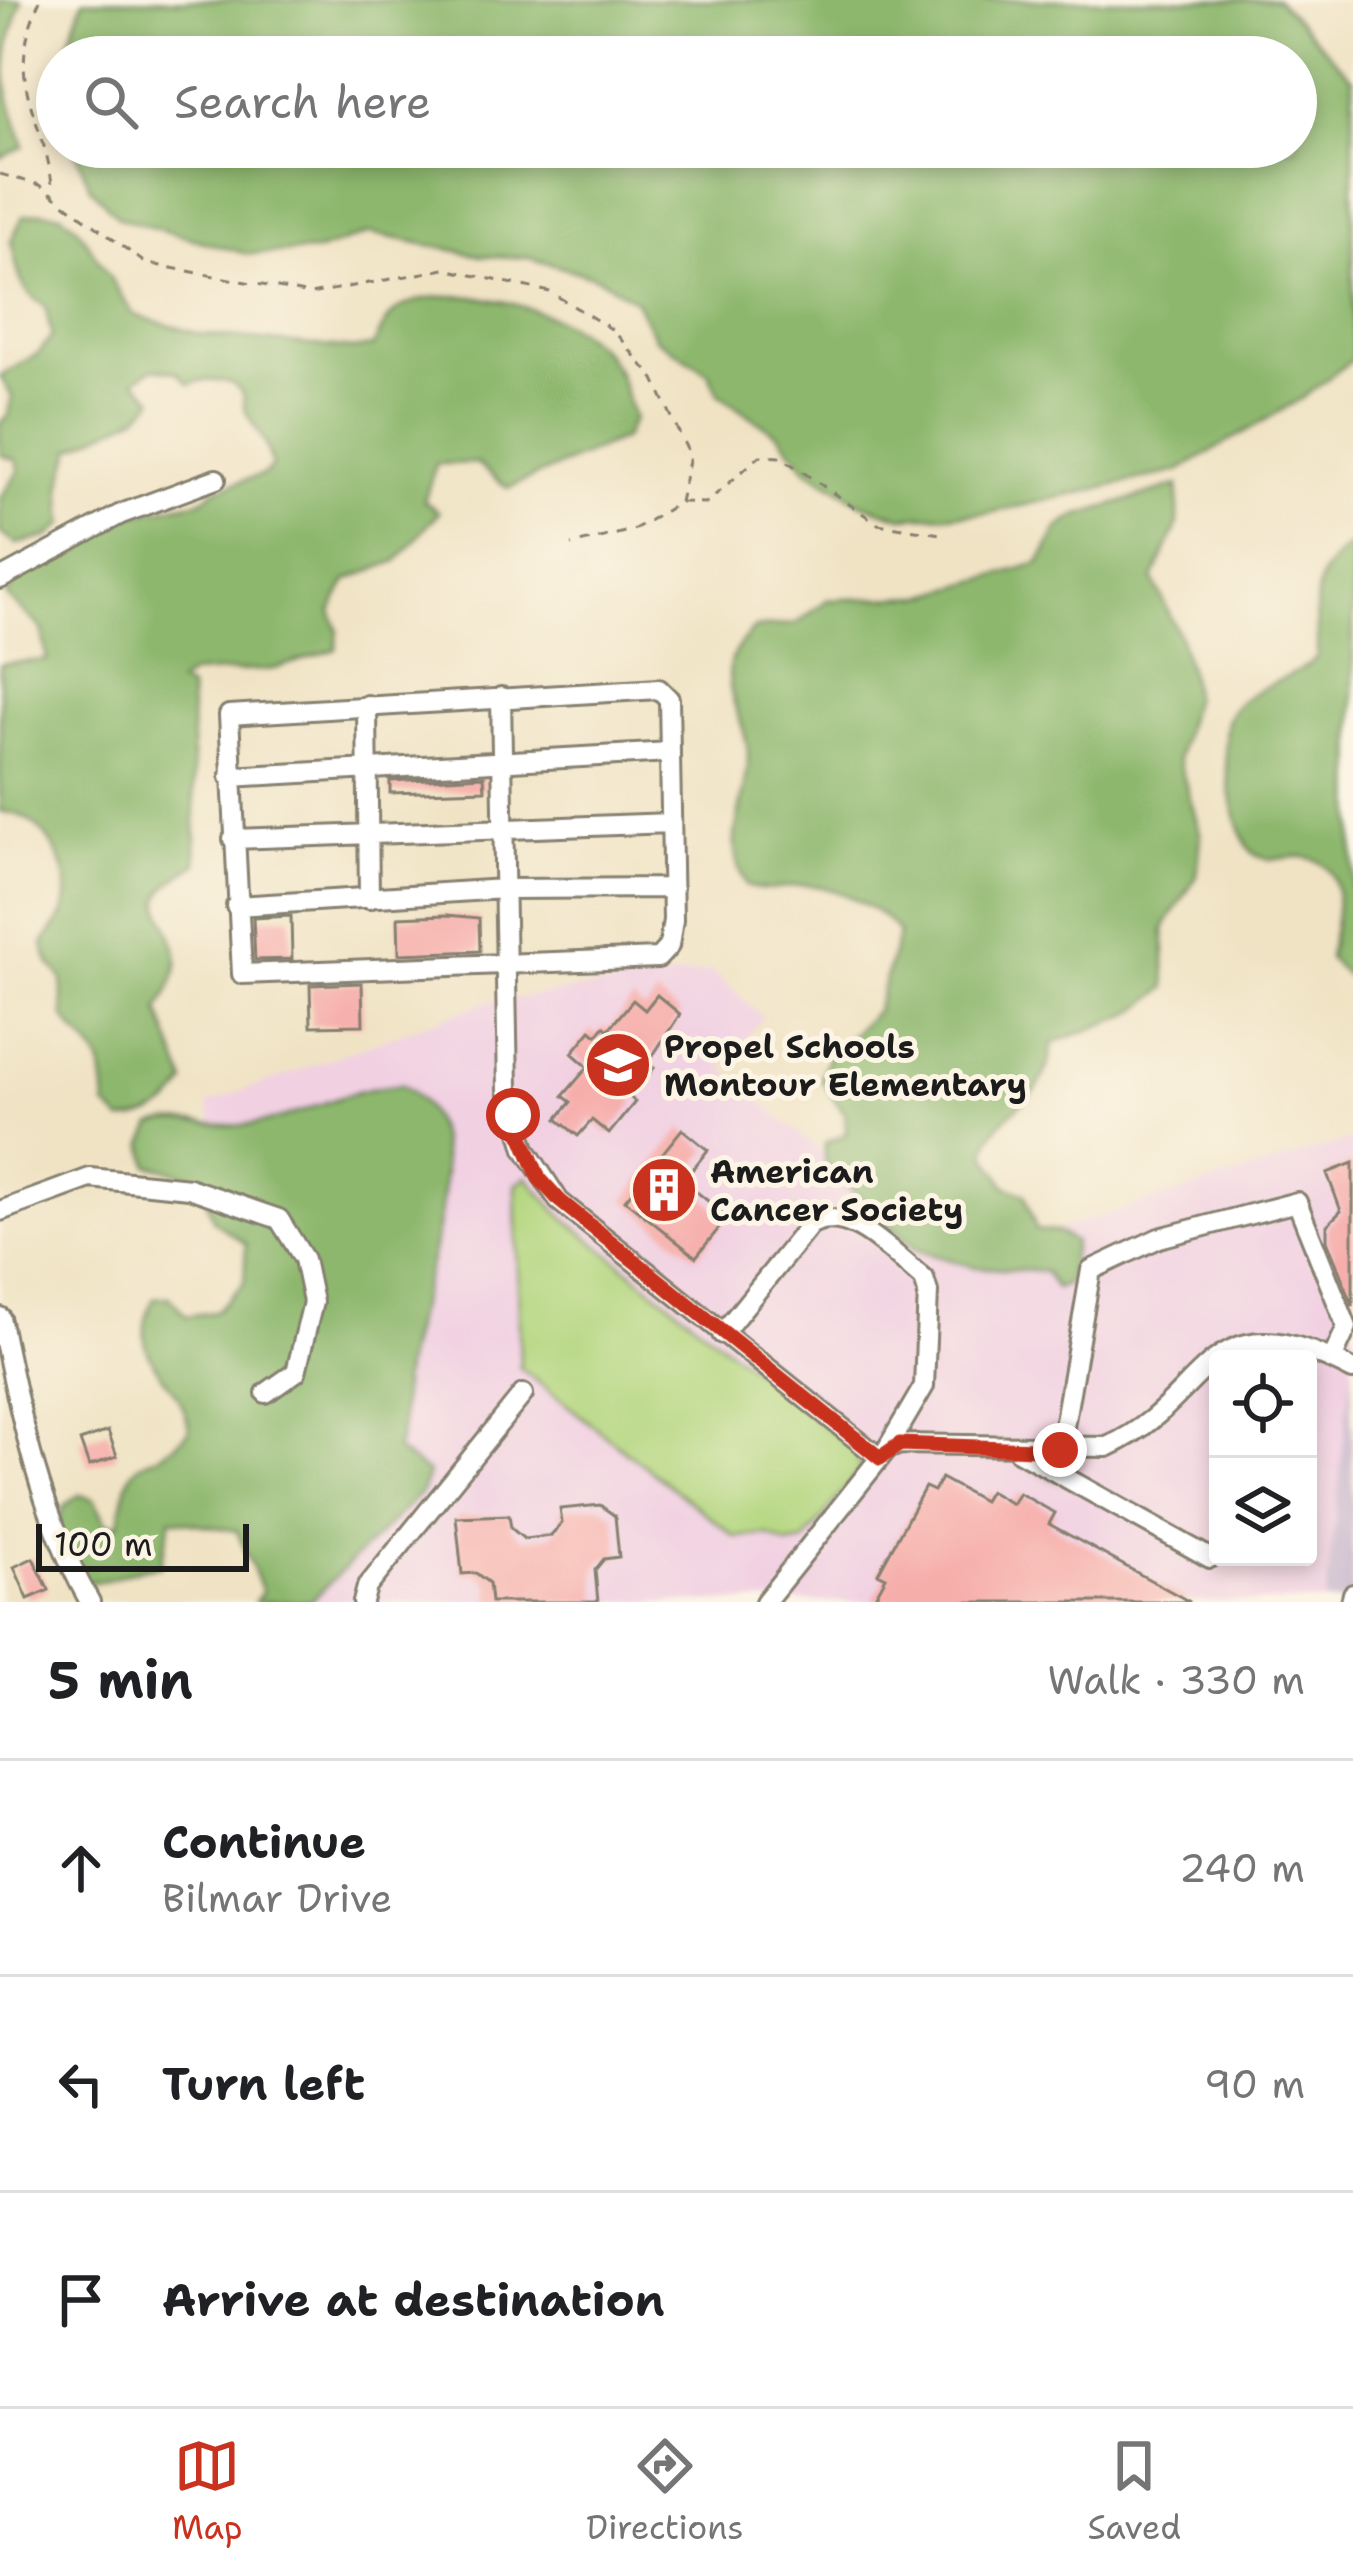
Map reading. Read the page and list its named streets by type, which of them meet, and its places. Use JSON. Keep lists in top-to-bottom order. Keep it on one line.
{"places":{"school or university":["Propel Schools Montour Elementary"],"building":["American Cancer Society"]},"scale_bar":"100 m","page":{"search":"Search here","scale":"100 m","heading":["5 min","Walk · 330 m"],"list":[["Continue","Bilmar Drive","240 m"],["Turn left","90 m"],"Arrive at destination"],"nav":["Map","Directions","Saved"]}}
